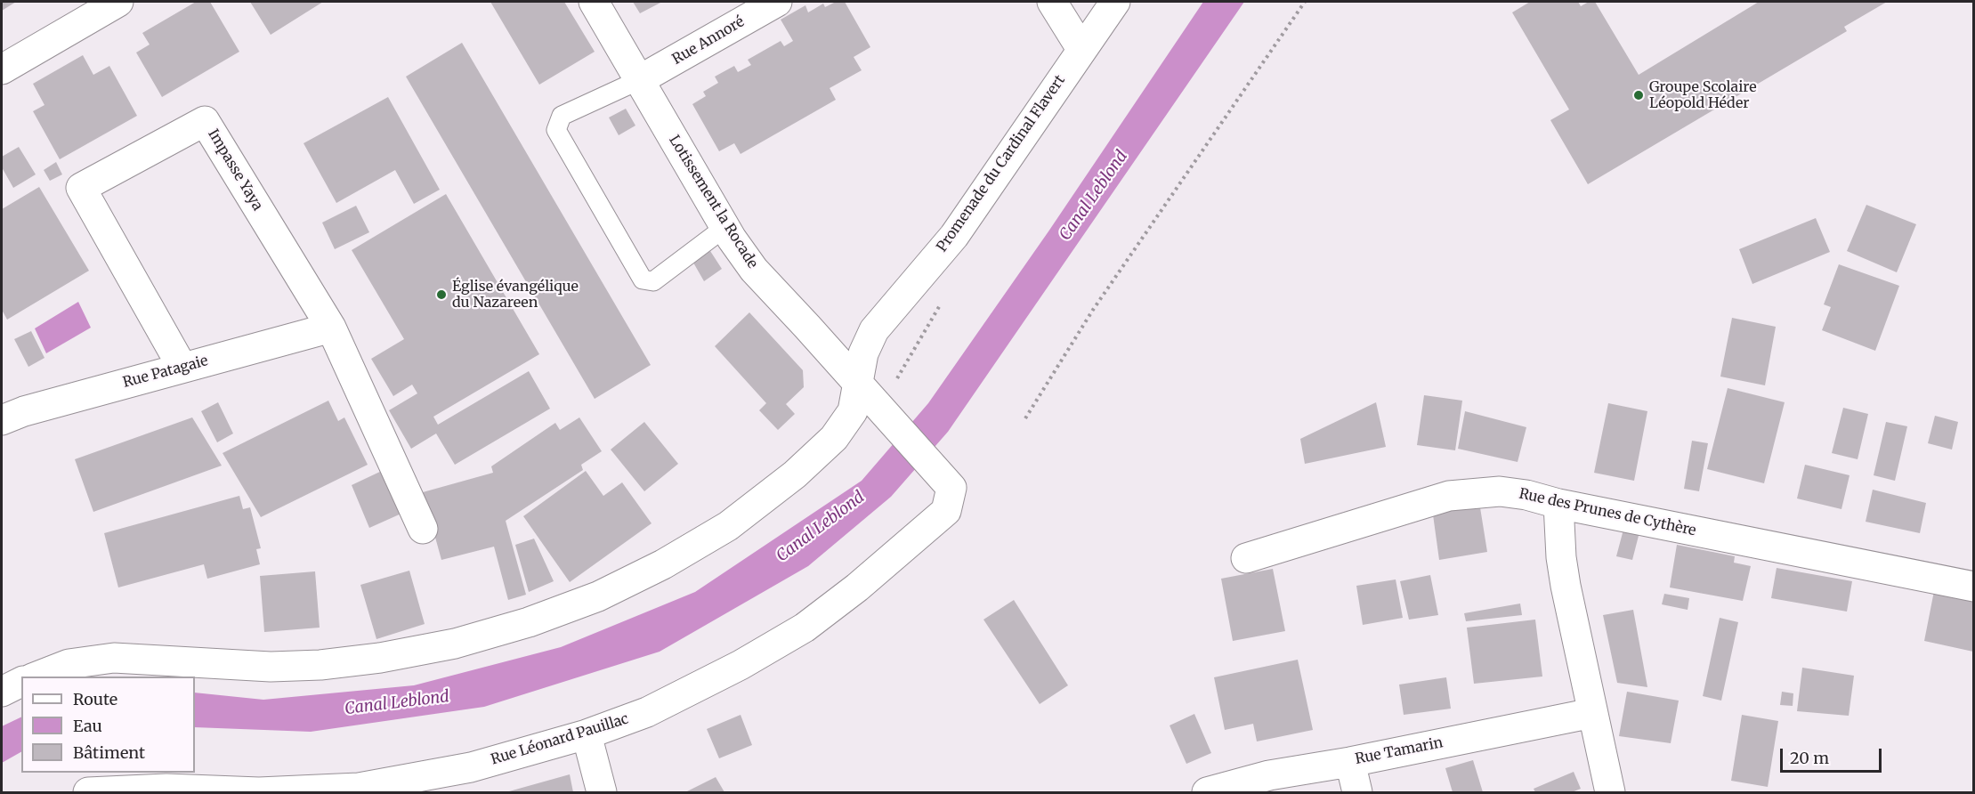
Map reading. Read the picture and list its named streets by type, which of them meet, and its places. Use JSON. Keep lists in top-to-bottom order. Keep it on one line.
{"streets":{"street":["Rue Annoré","Promenade du Cardinal Flavert","Impasse Yaya","Lotissement la Rocade","Rue Patagaie","Rue des Prunes de Cythère","Rue Léonard Pauillac","Rue Tamarin"]},"crossings":[["Rue Annoré","Lotissement la Rocade"],["Promenade du Cardinal Flavert","Lotissement la Rocade"],["Impasse Yaya","Rue Patagaie"],["Lotissement la Rocade","Rue Léonard Pauillac"]],"water":["Canal Leblond"],"places":["Groupe Scolaire Léopold Héder","Église évangélique du Nazareen"],"legend":["Route","Eau","Bâtiment"],"scale_bar":"20 m"}
